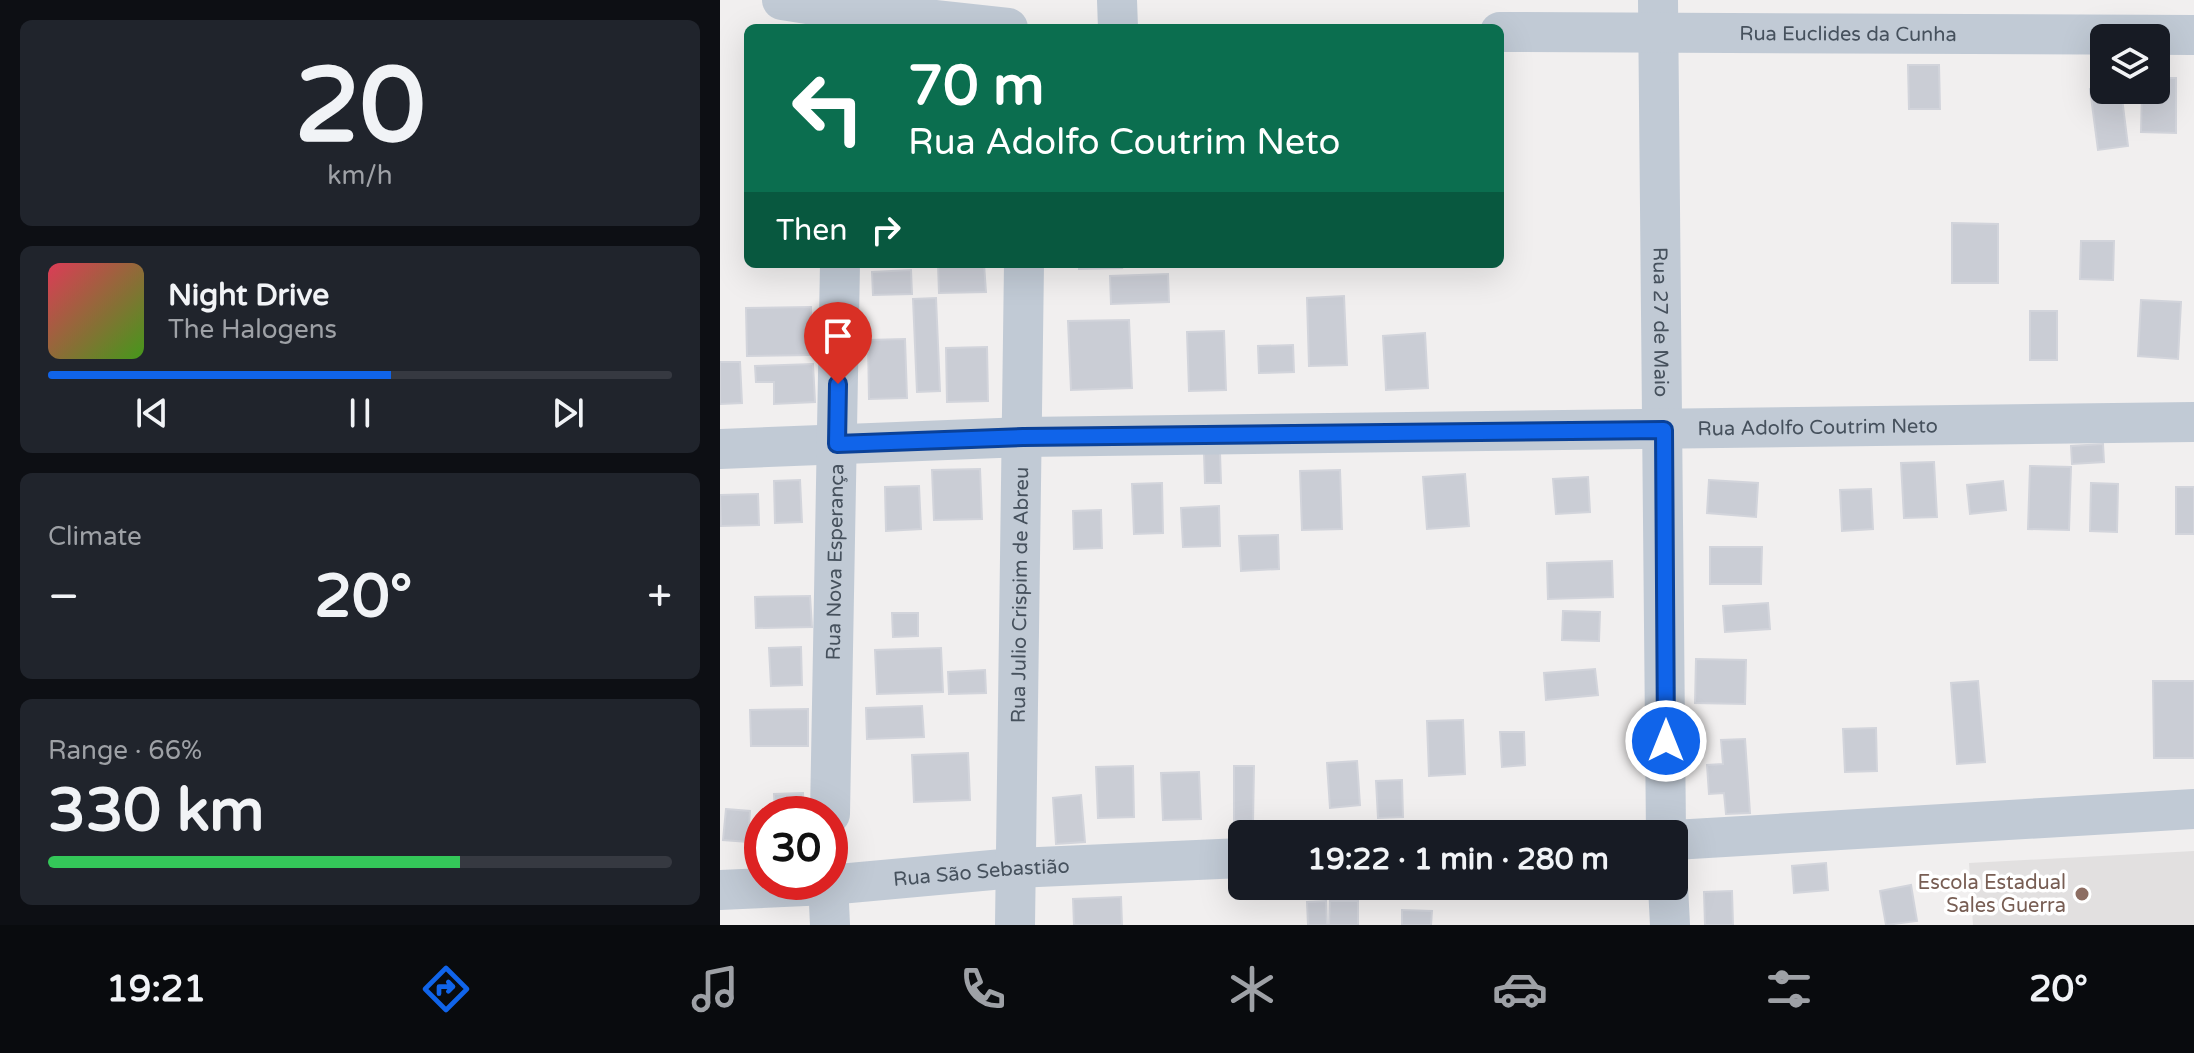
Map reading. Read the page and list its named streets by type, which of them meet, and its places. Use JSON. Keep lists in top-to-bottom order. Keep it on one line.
{"streets":{"street":["Rua Euclides da Cunha","Rua 27 de Maio","Rua Adolfo Coutrim Neto","Rua Nova Esperança","Rua Julio Crispim de Abreu","Rua São Sebastião"]},"crossings":[["Rua Euclides da Cunha","Rua 27 de Maio"],["Rua 27 de Maio","Rua Adolfo Coutrim Neto"],["Rua Adolfo Coutrim Neto","Rua Nova Esperança"],["Rua Adolfo Coutrim Neto","Rua Julio Crispim de Abreu"],["Rua Julio Crispim de Abreu","Rua São Sebastião"]],"places":["Escola Estadual Sales Guerra"],"page":{"tile":[["20","km/h"],"Climate",["Range · 66%","330 km"]],"turn":["70 m","Rua Adolfo Coutrim Neto"],"then":"Then","song":["Night Drive","The Halogens"],"heat":["−","20°","+"],"limit":"30","trip":"19:22 · 1 min · 280 m","tabs":["19:21","20°"]}}
